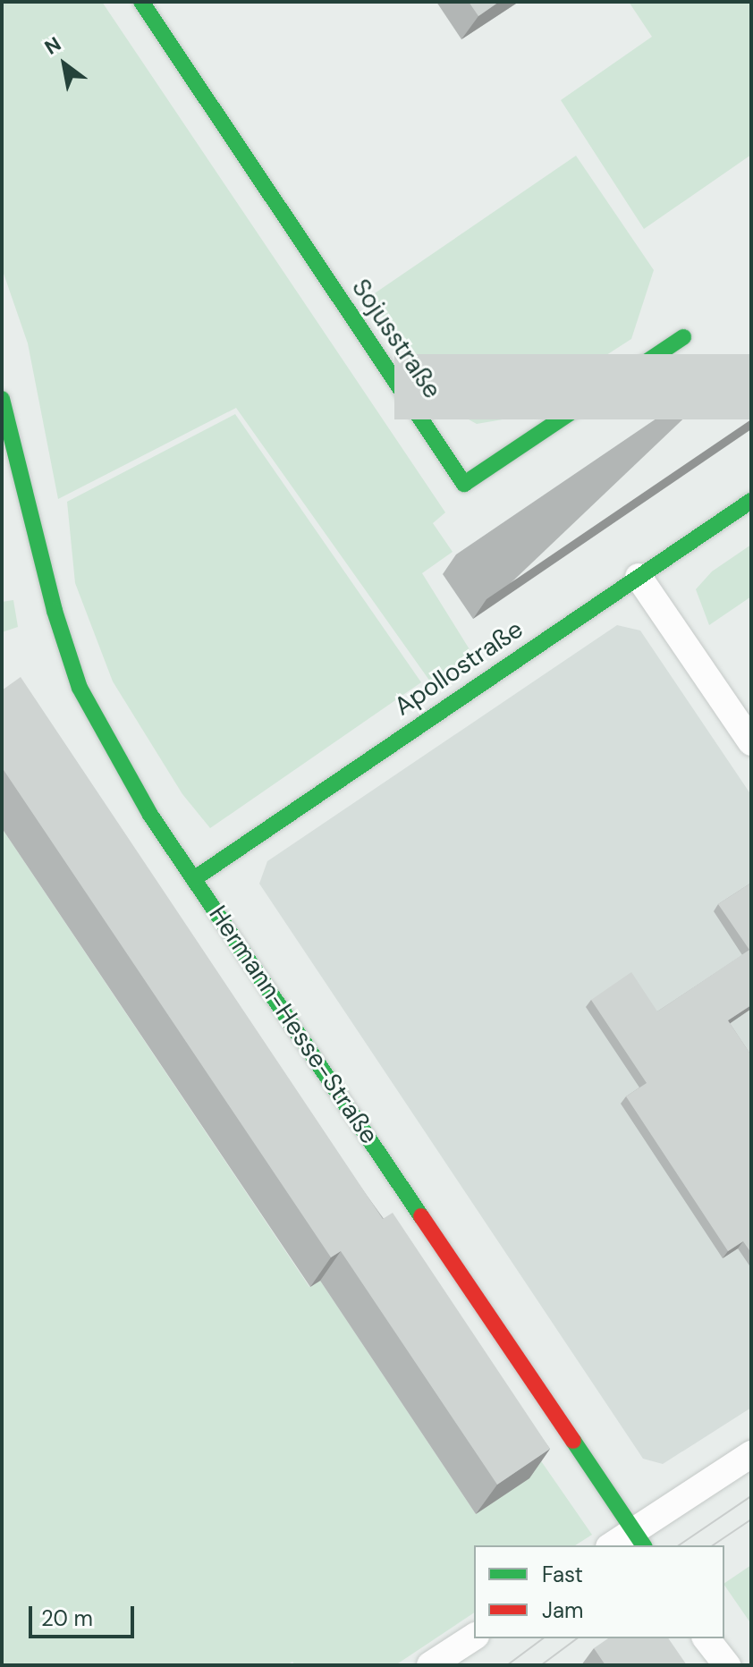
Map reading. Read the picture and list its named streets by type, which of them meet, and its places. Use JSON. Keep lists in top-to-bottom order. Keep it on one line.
{"streets":{"street":["Sojusstraße","Apollostraße","Hermann-Hesse-Straße"]},"crossings":[["Apollostraße","Hermann-Hesse-Straße"]],"legend":["Fast","Jam"],"scale_bar":"20 m","north":"top left"}
